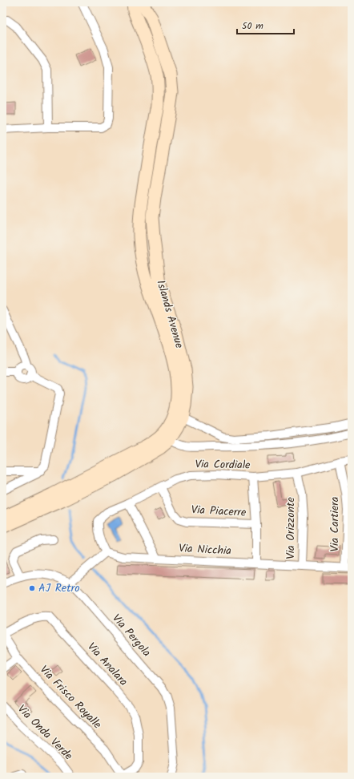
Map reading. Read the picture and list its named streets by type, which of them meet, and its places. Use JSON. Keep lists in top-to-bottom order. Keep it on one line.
{"streets":{"street":["Islands Avenue","Via Cordiale","Via Piacerre","Via Cartiera","Via Orizzonte","Via Nicchia","Via Pergola","Via Analara","Via Frisco Royalle","Via Onda Verde"]},"crossings":[["Via Cordiale","Via Piacerre"],["Via Cordiale","Via Cartiera"],["Via Cordiale","Via Orizzonte"],["Via Cordiale","Via Nicchia"],["Via Cartiera","Via Nicchia"],["Via Orizzonte","Via Nicchia"],["Via Analara","Via Frisco Royalle"]],"places":["AJ Retro"],"scale_bar":"50 m"}
